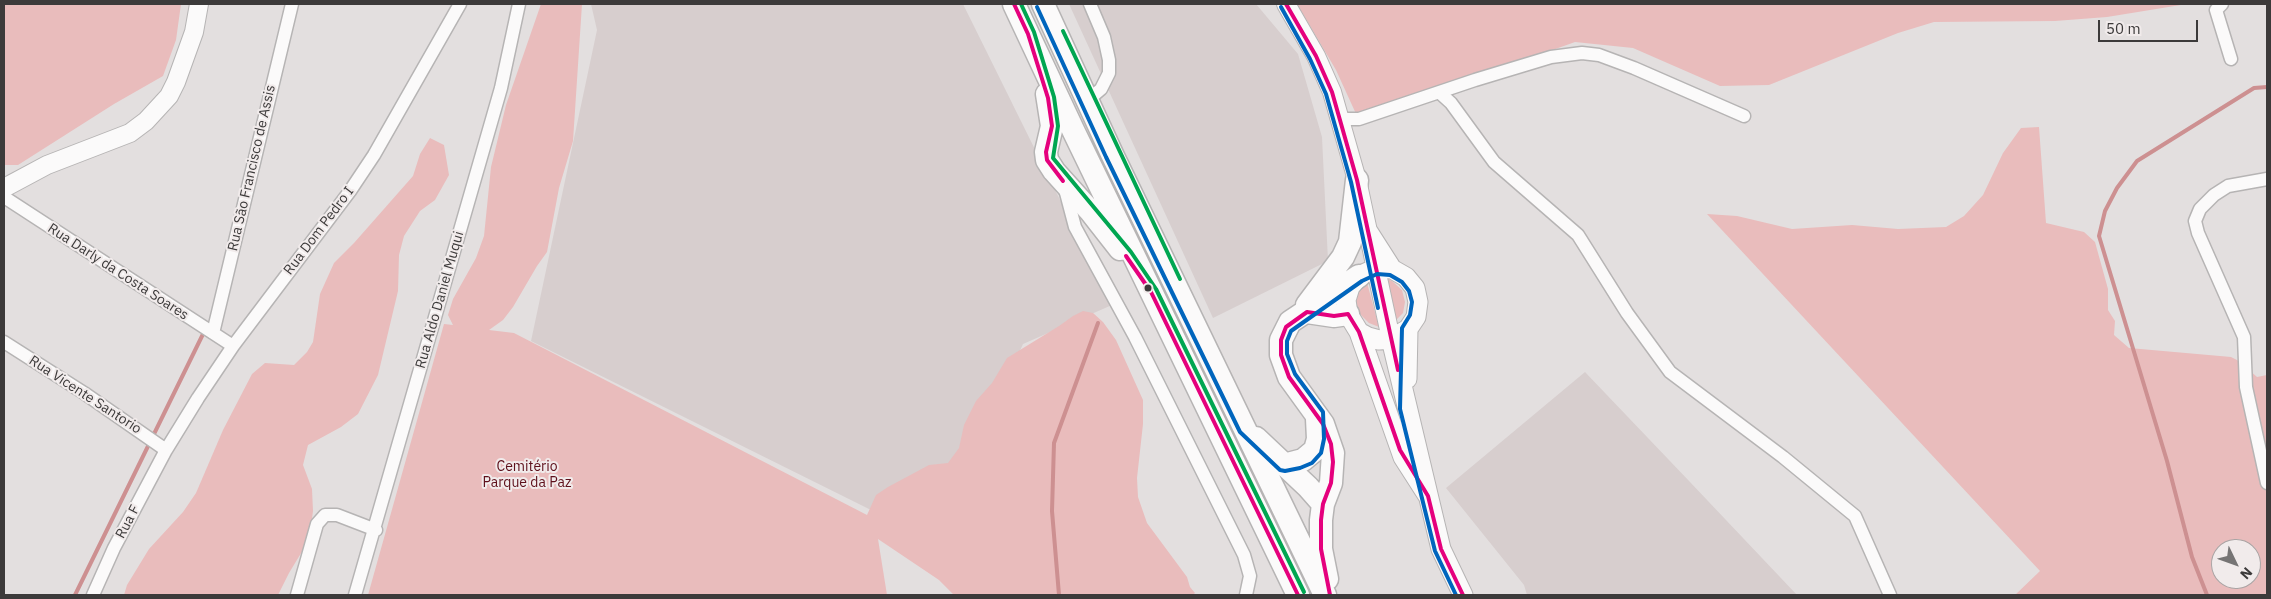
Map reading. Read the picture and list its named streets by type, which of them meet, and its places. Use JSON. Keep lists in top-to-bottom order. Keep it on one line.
{"streets":{"street":["Rua São Francisco de Assis","Rua Dom Pedro I","Rua Darly da Costa Soares","Rua Aldo Daniel Muqui","Rua Vicente Santorio","Rua F"]},"crossings":[["Rua São Francisco de Assis","Rua Darly da Costa Soares"],["Rua Dom Pedro I","Rua Darly da Costa Soares"],["Rua Dom Pedro I","Rua Vicente Santorio"],["Rua Dom Pedro I","Rua F"],["Rua Vicente Santorio","Rua F"]],"parks":["Cemitério Parque da Paz"],"scale_bar":"50 m","north":"bottom right"}
